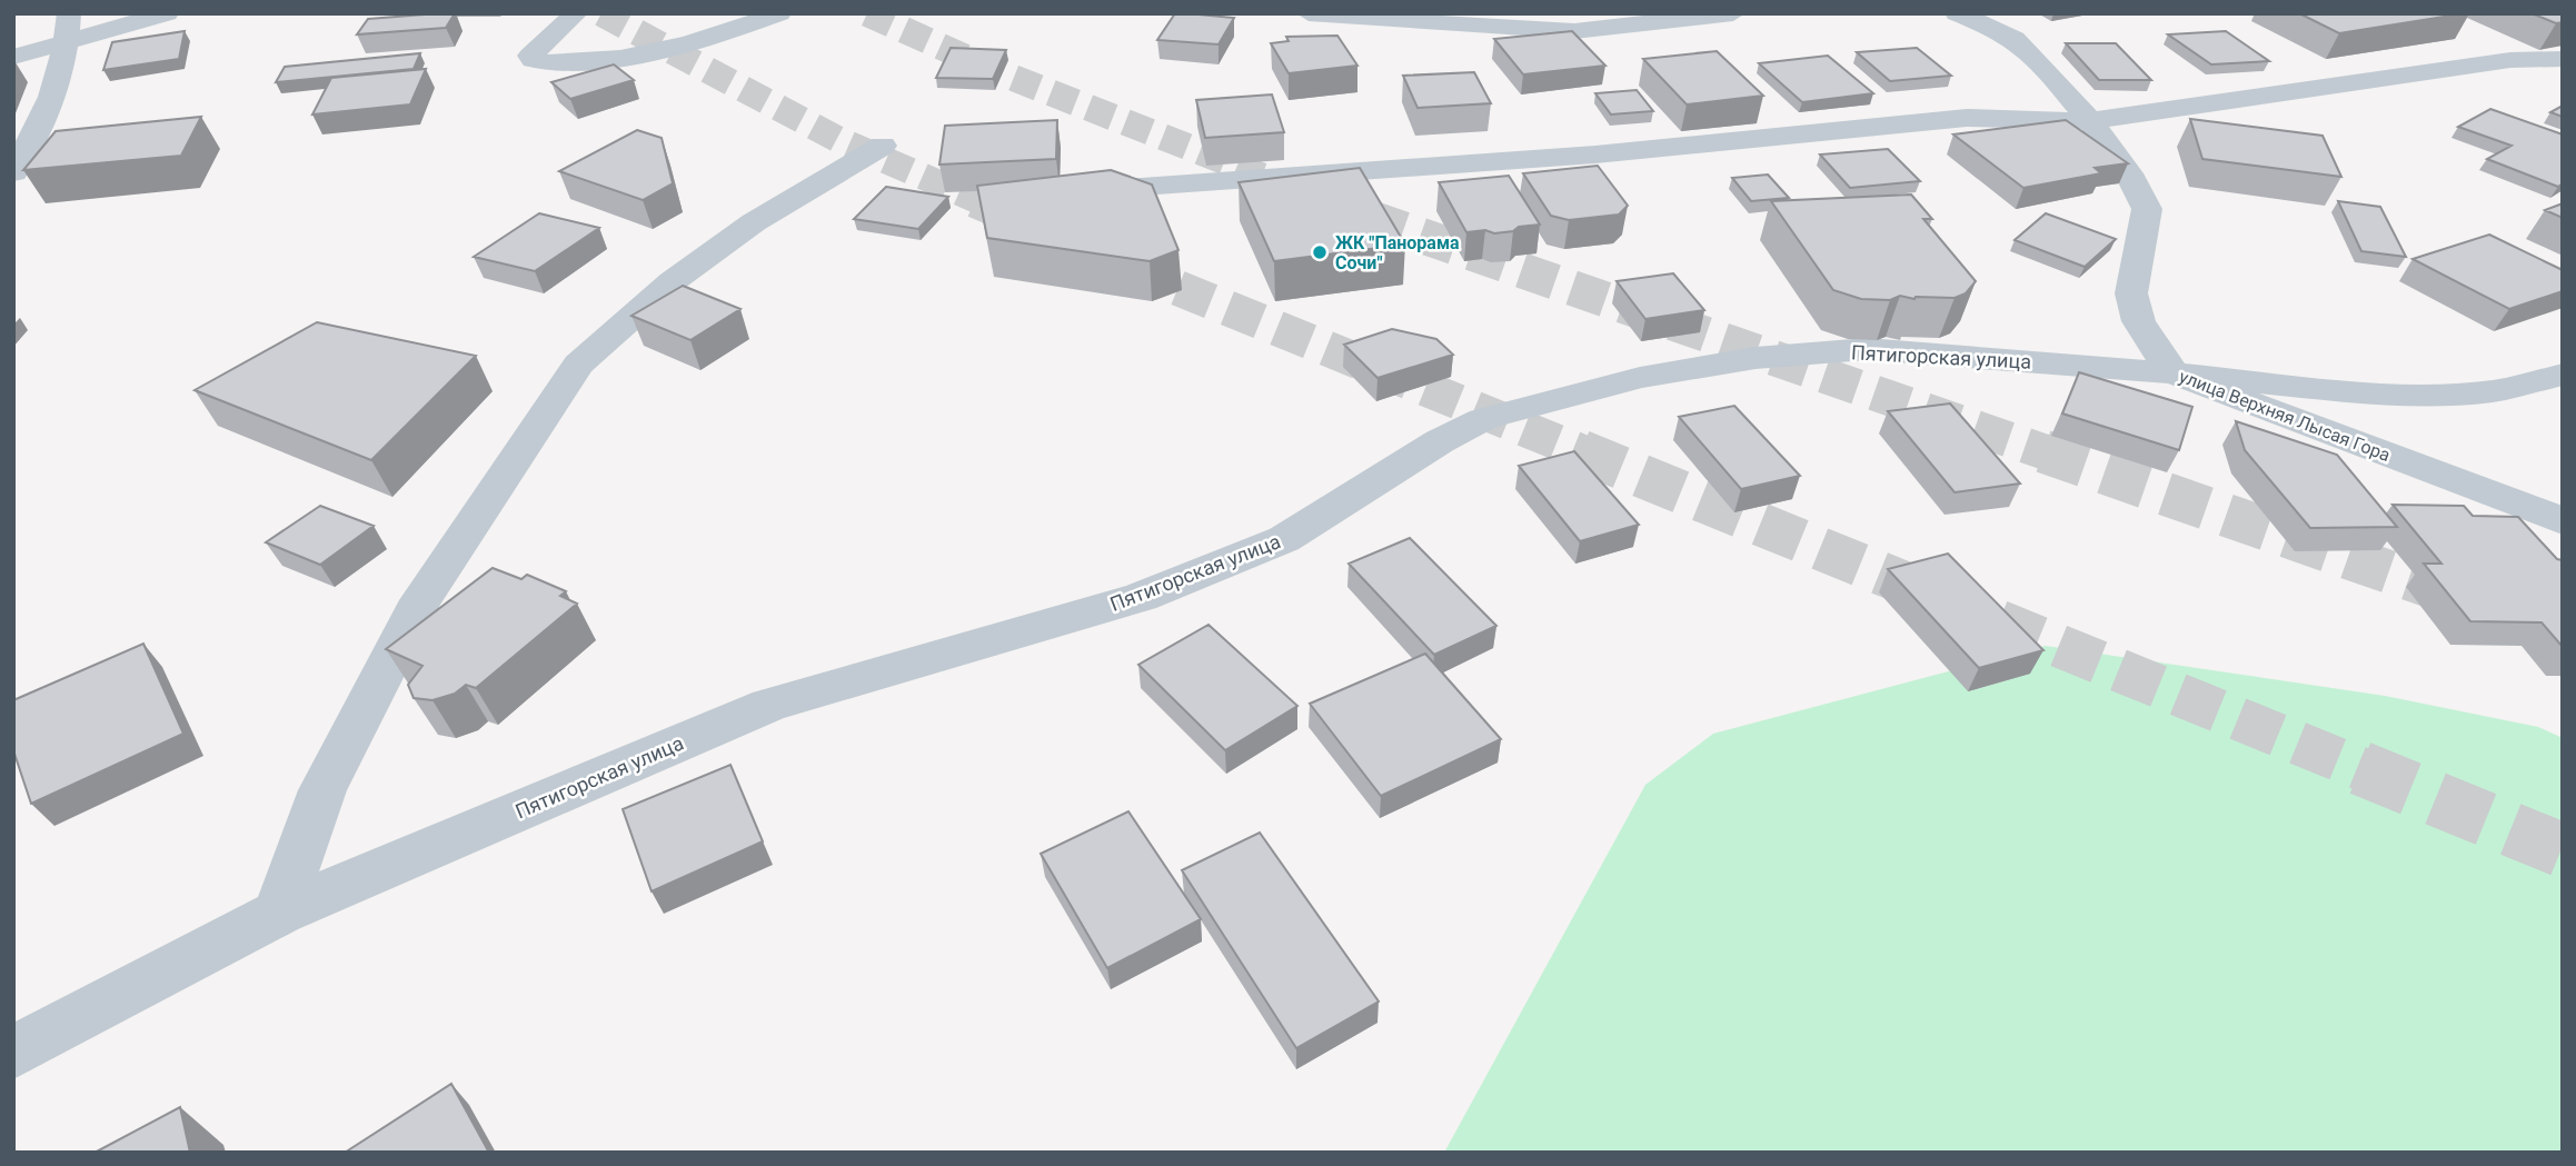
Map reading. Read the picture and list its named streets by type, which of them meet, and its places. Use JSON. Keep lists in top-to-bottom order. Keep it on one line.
{"streets":{"street":["Пятигорская улица","улица Верхняя Лысая Гора"]},"crossings":[["Пятигорская улица","улица Верхняя Лысая Гора"]],"places":["ЖК \"Панорама Сочи\""]}
